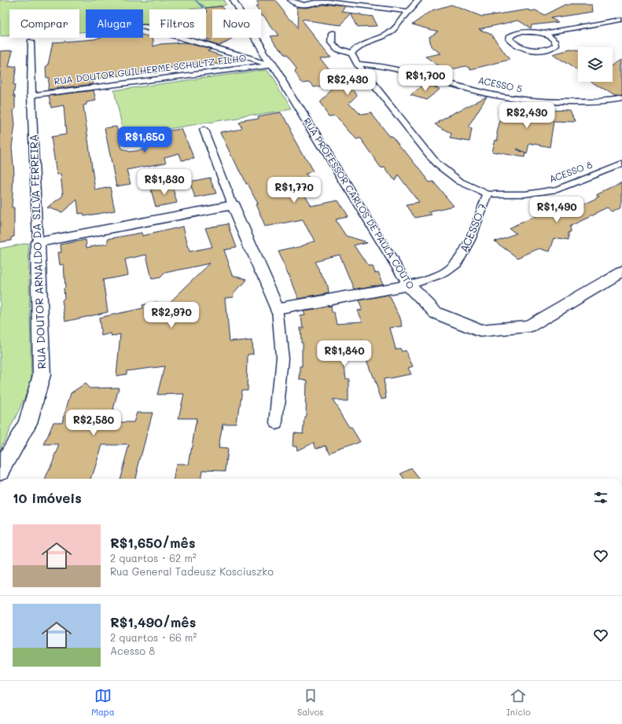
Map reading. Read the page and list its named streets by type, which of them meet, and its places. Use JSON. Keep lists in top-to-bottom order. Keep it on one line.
{"streets":{"street":["RUA DOUTOR GUILHERME SCHULTZ FILHO","ACESSO 5","ACESSO 8","RUA PROFESSOR CARLOS DE PAULA COUTO","ACESSO 7","RUA DOUTOR ARNALDO DA SILVA FERREIRA"]},"crossings":[["RUA DOUTOR GUILHERME SCHULTZ FILHO","RUA PROFESSOR CARLOS DE PAULA COUTO"],["RUA DOUTOR GUILHERME SCHULTZ FILHO","RUA DOUTOR ARNALDO DA SILVA FERREIRA"],["ACESSO 8","ACESSO 7"],["RUA PROFESSOR CARLOS DE PAULA COUTO","ACESSO 7"]],"page":{"chip":["Comprar","Alugar","Filtros","Novo"],"price":["R$1,700","R$2,430","R$2,430","R$1,650","R$1,830","R$1,770","R$1,490","R$2,970","R$1,840","R$2,580"],"heading":"10 imóveis","list":[{"name":"R$1,650/mês","note":"2 quartos · 62 m² · Rua General Tadeusz Kosciuszko"},{"name":"R$1,490/mês","note":"2 quartos · 66 m² · Acesso 8"}],"tabs":["Mapa","Salvos","Início"]}}
